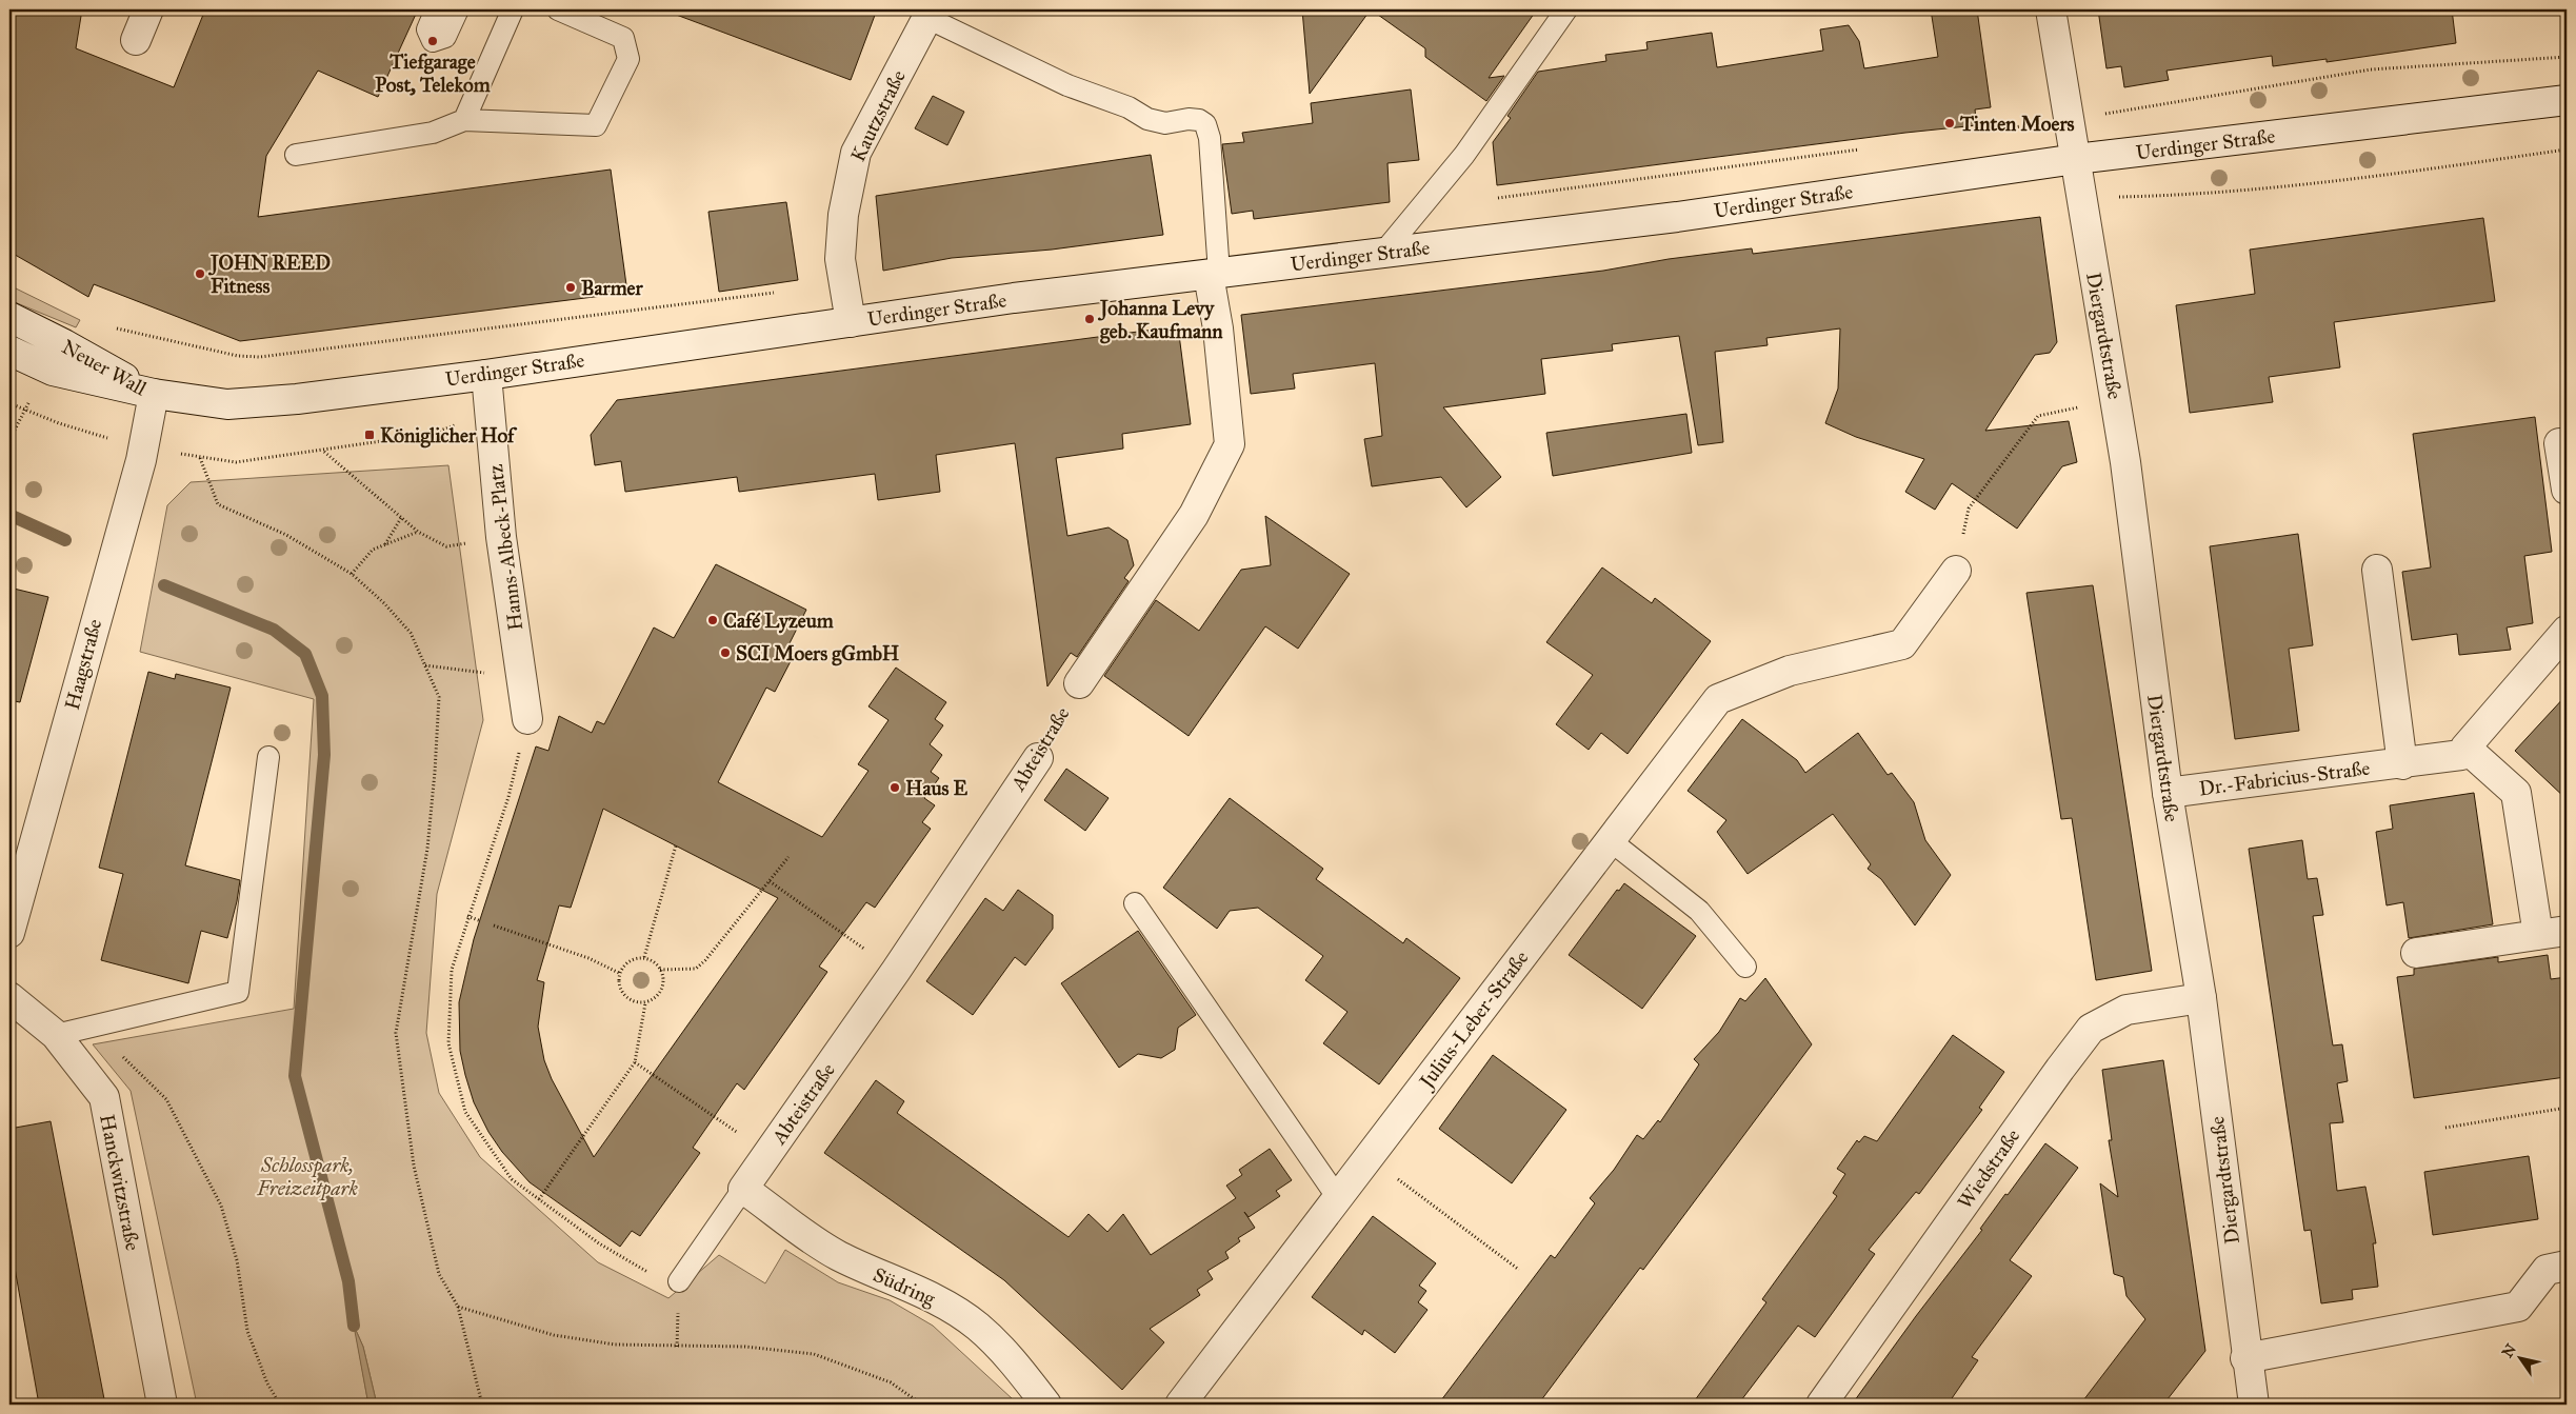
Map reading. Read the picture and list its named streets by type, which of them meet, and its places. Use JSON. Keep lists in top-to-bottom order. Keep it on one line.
{"streets":{"street":["Kautzstraße","Uerdinger Straße","Diergardtstraße","Neuer Wall","Hanns-Albeck-Platz","Haagstraße","Abteistraße","Dr.-Fabricius-Straße","Julius-Leber-Straße","Wiedstraße","Hanckwitzstraße","Südring"]},"crossings":[["Kautzstraße","Uerdinger Straße"],["Uerdinger Straße","Diergardtstraße"],["Uerdinger Straße","Neuer Wall"],["Uerdinger Straße","Hanns-Albeck-Platz"],["Uerdinger Straße","Haagstraße"],["Diergardtstraße","Dr.-Fabricius-Straße"],["Diergardtstraße","Wiedstraße"],["Neuer Wall","Haagstraße"],["Abteistraße","Südring"]],"parks":["Schlosspark, Freizeitpark"],"places":{"other":["Tiefgarage Post, Telekom","Tinten Moers","JOHN REED Fitness","Barmer","Johanna Levy geb. Kaufmann","Café Lyzeum","SCI Moers gGmbH","Haus E"],"transit":["Königlicher Hof"]},"north":"top left"}
